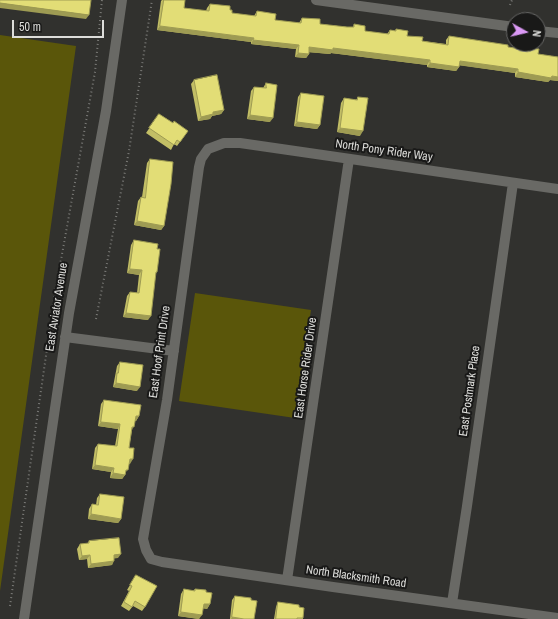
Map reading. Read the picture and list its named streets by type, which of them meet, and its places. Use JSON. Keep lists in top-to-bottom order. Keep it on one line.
{"streets":{"street":["North Pony Rider Way","East Aviator Avenue","East Hoof Print Drive","East Horse Rider Drive","East Postmark Place","North Blacksmith Road"]},"crossings":[["North Pony Rider Way","East Hoof Print Drive"],["North Pony Rider Way","East Horse Rider Drive"],["North Pony Rider Way","East Postmark Place"],["East Hoof Print Drive","North Blacksmith Road"],["East Horse Rider Drive","North Blacksmith Road"],["East Postmark Place","North Blacksmith Road"]],"scale_bar":"50 m","north":"right"}
